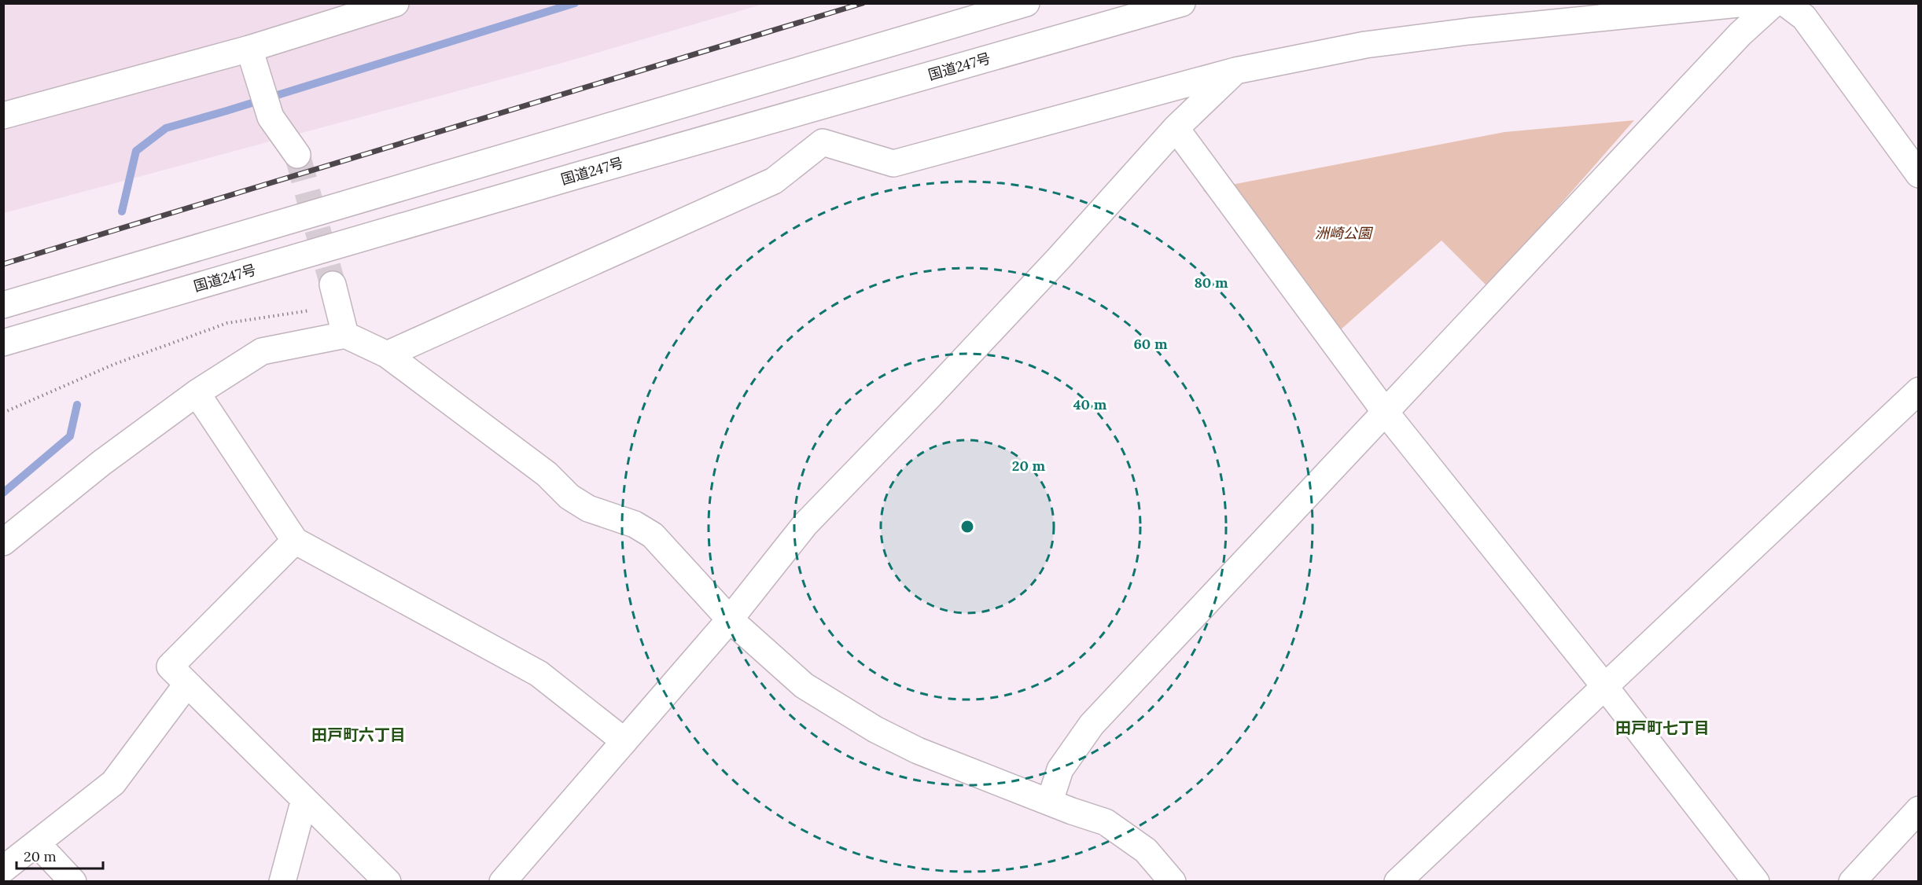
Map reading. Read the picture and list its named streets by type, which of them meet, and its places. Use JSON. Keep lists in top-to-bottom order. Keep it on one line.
{"streets":{"main road":["国道247号"]},"districts":["田戸町七丁目","田戸町六丁目"],"parks":["洲崎公園"],"scale_bar":"20 m","rings":["80 m","60 m","40 m","20 m"]}
